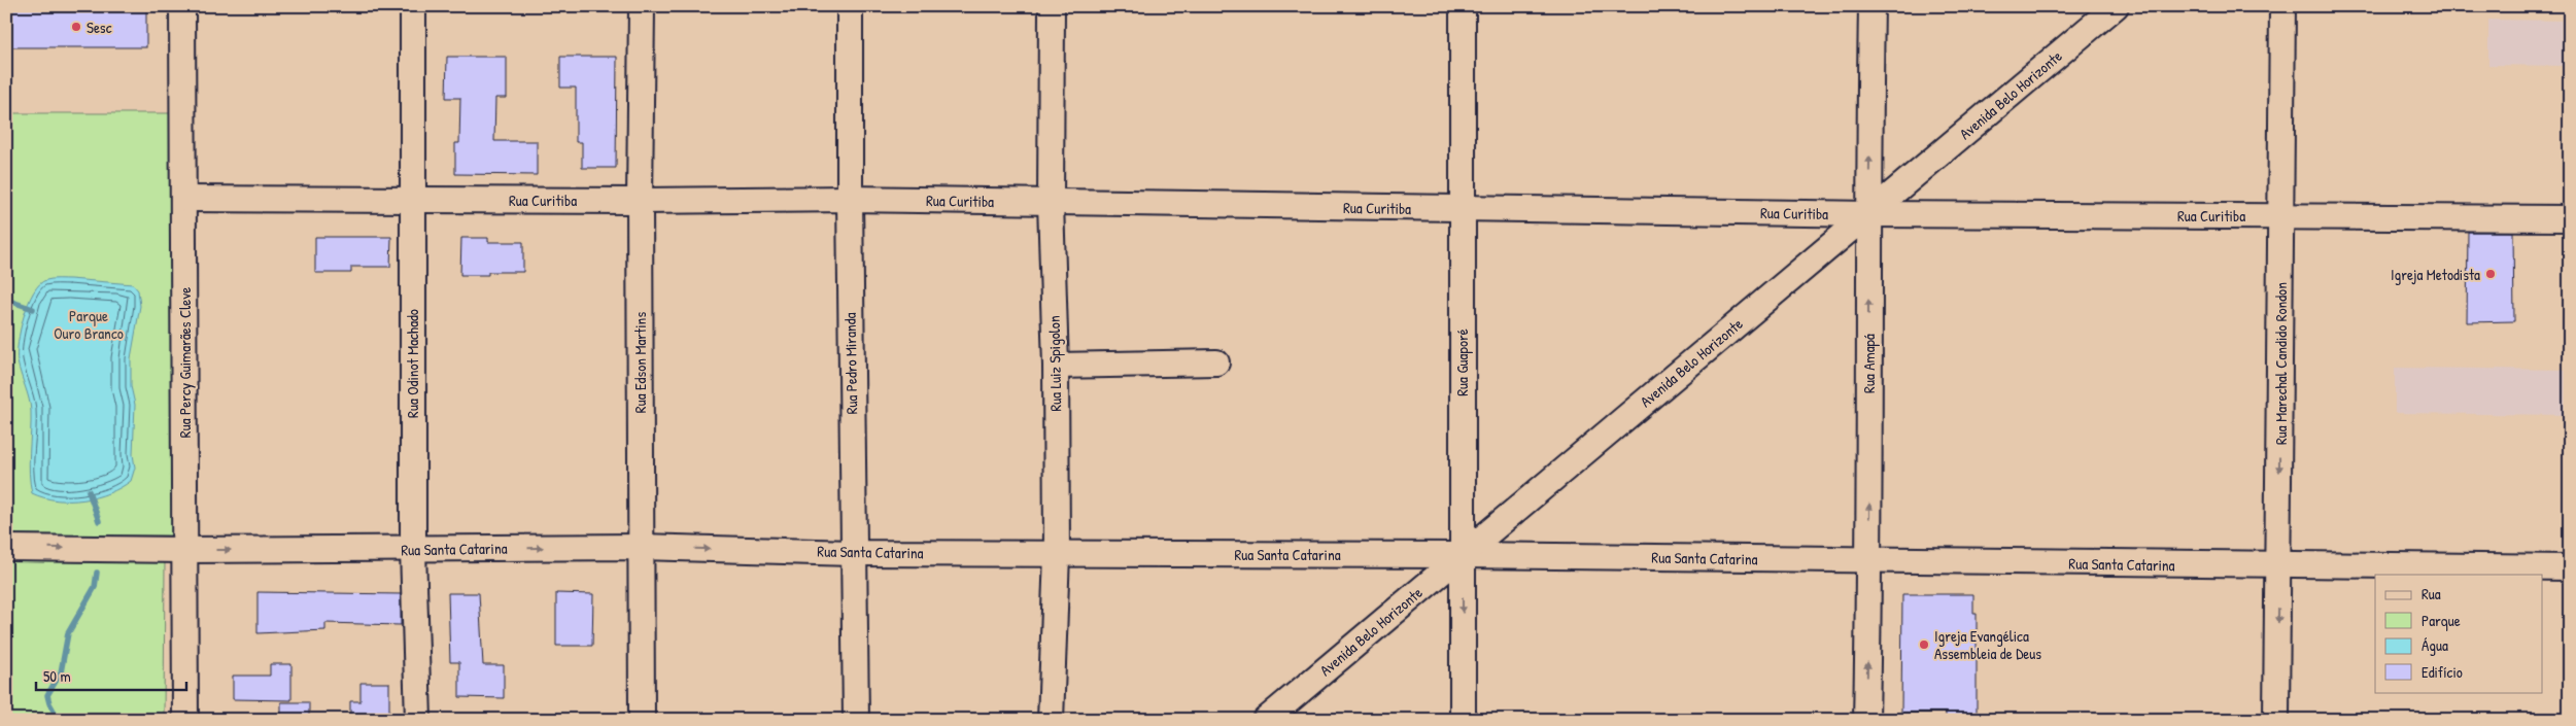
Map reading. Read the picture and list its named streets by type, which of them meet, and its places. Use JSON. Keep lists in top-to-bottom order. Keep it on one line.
{"streets":{"street":["Avenida Belo Horizonte","Rua Curitiba","Rua Percy Guimarães Cleve","Rua Edson Martins","Rua Guaporé","Rua Odinot Machado","Rua Pedro Miranda","Rua Luiz Spigolon","Rua Amapá","Rua Marechal Candido Rondon","Rua Santa Catarina"]},"crossings":[["Avenida Belo Horizonte","Rua Curitiba"],["Avenida Belo Horizonte","Rua Guaporé"],["Avenida Belo Horizonte","Rua Amapá"],["Avenida Belo Horizonte","Rua Santa Catarina"],["Rua Curitiba","Rua Percy Guimarães Cleve"],["Rua Curitiba","Rua Edson Martins"],["Rua Curitiba","Rua Guaporé"],["Rua Curitiba","Rua Odinot Machado"],["Rua Curitiba","Rua Pedro Miranda"],["Rua Curitiba","Rua Luiz Spigolon"],["Rua Curitiba","Rua Amapá"],["Rua Curitiba","Rua Marechal Candido Rondon"],["Rua Percy Guimarães Cleve","Rua Santa Catarina"],["Rua Edson Martins","Rua Santa Catarina"],["Rua Guaporé","Rua Santa Catarina"],["Rua Odinot Machado","Rua Santa Catarina"],["Rua Pedro Miranda","Rua Santa Catarina"],["Rua Luiz Spigolon","Rua Santa Catarina"],["Rua Amapá","Rua Santa Catarina"],["Rua Marechal Candido Rondon","Rua Santa Catarina"]],"one_way":["Rua Amapá","Rua Marechal Candido Rondon"],"parks":["Parque Ouro Branco"],"places":["Sesc","Igreja Metodista","Igreja Evangélica Assembleia de Deus"],"legend":["Rua","Parque","Água","Edifício"],"scale_bar":"50 m"}
